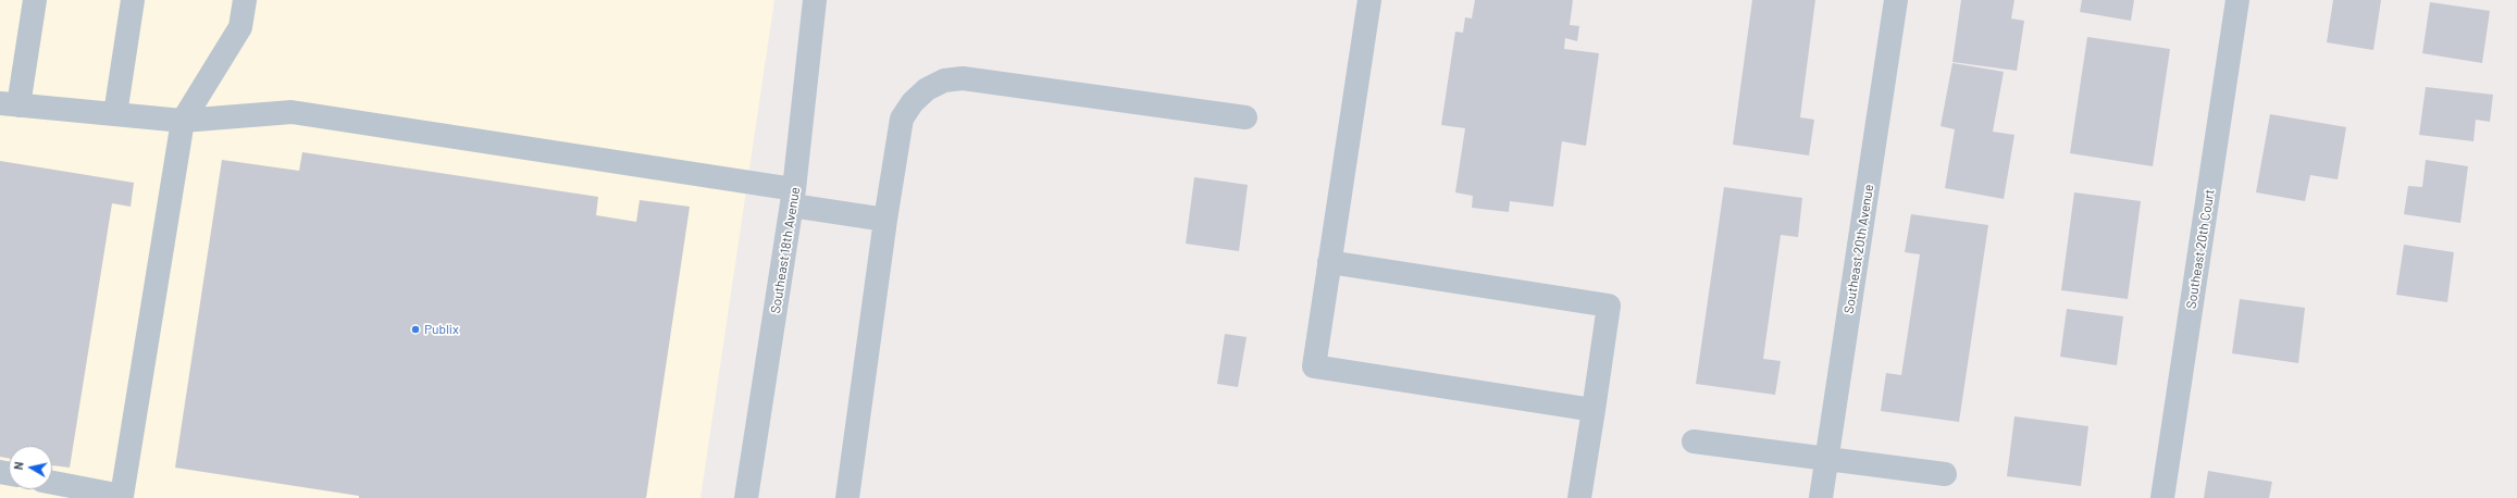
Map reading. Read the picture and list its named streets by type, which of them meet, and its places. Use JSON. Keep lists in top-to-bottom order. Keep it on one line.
{"streets":{"street":["Southeast 20th Avenue","Southeast 20th Court","Southeast 18th Avenue"]},"places":["Publix"],"north":"left"}
